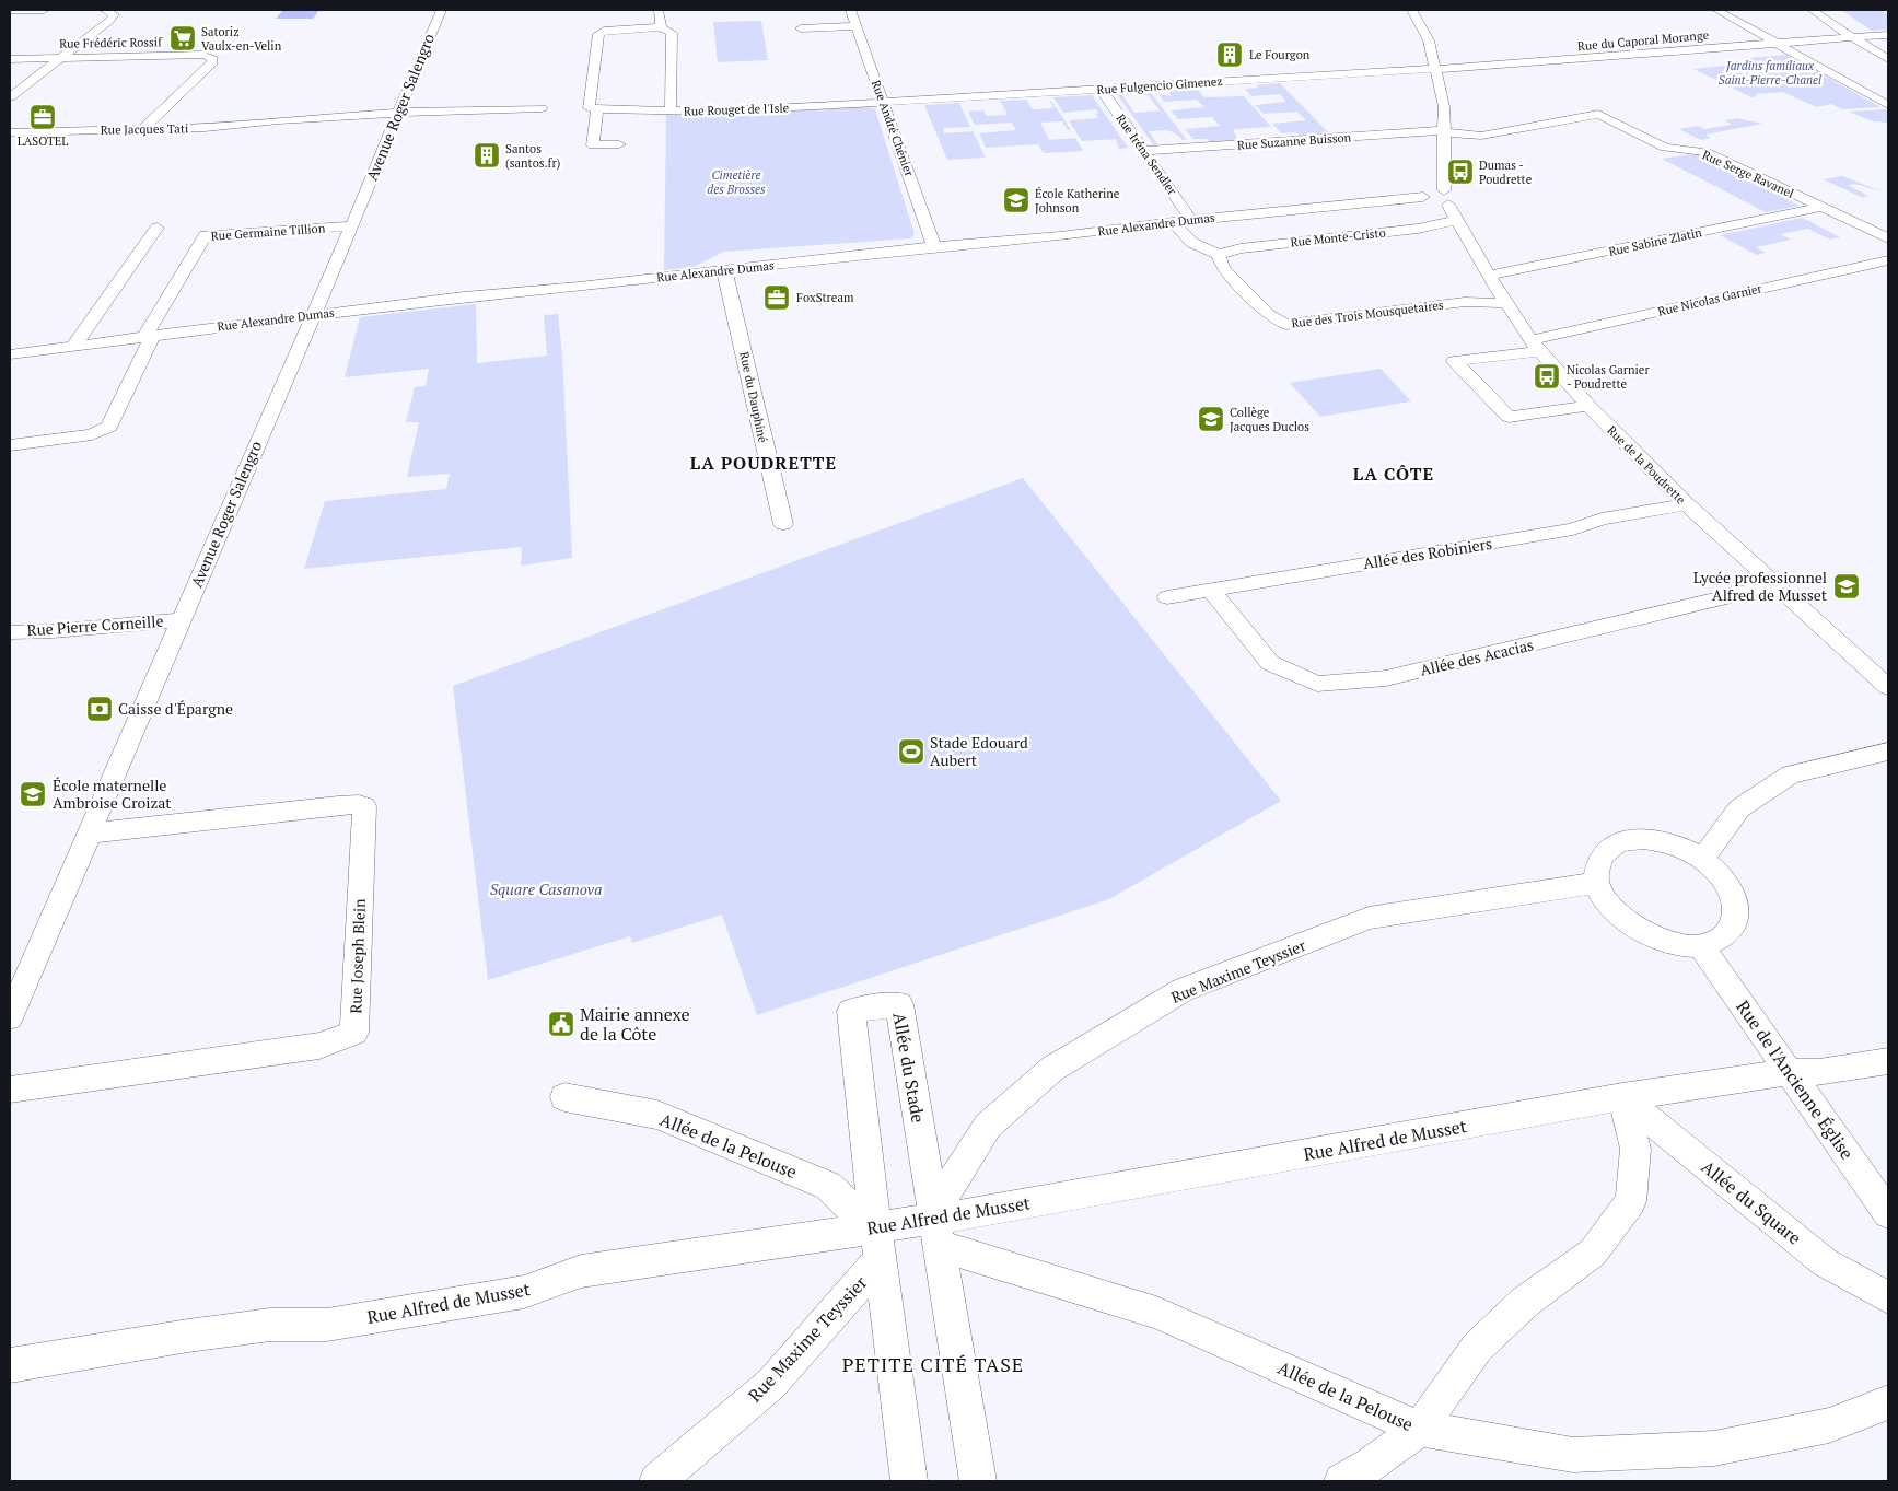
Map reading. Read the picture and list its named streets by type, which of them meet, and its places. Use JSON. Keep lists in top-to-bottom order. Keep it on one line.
{"streets":{"street":["Rue du Caporal Morange","Rue Frédéric Rossif","Rue Fulgencio Gimenez","Avenue Roger Salengro","Rue Rouget de l'Isle","Rue André Chénier","Rue Jacques Tati","Rue Suzanne Buisson","Rue Iréna Sendler","Rue Serge Ravanel","Rue Alexandre Dumas","Rue Germaine Tillion","Rue Monte-Cristo","Rue Sabine Zlatin","Rue Nicolas Garnier","Rue des Trois Mousquetaires","Rue du Dauphiné","Rue de la Poudrette","Allée des Robiniers","Rue Pierre Corneille","Allée des Acacias","Rue Joseph Blein","Rue Maxime Teyssier","Allée du Stade","Rue de l'Ancienne Église","Rue Alfred de Musset","Allée de la Pelouse","Allée du Square"]},"crossings":[["Rue du Caporal Morange","Rue Fulgencio Gimenez"],["Rue du Caporal Morange","Rue de la Poudrette"],["Rue Frédéric Rossif","Rue Jacques Tati"],["Rue Fulgencio Gimenez","Rue Rouget de l'Isle"],["Rue Fulgencio Gimenez","Rue André Chénier"],["Rue Fulgencio Gimenez","Rue Iréna Sendler"],["Rue Fulgencio Gimenez","Rue de la Poudrette"],["Avenue Roger Salengro","Rue Jacques Tati"],["Avenue Roger Salengro","Rue Alexandre Dumas"],["Avenue Roger Salengro","Rue Germaine Tillion"],["Avenue Roger Salengro","Rue Pierre Corneille"],["Avenue Roger Salengro","Rue Joseph Blein"],["Rue Rouget de l'Isle","Rue André Chénier"],["Rue André Chénier","Rue Alexandre Dumas"],["Rue Suzanne Buisson","Rue Iréna Sendler"],["Rue Suzanne Buisson","Rue Serge Ravanel"],["Rue Suzanne Buisson","Rue de la Poudrette"],["Rue Iréna Sendler","Rue Alexandre Dumas"],["Rue Serge Ravanel","Rue Sabine Zlatin"],["Rue Serge Ravanel","Rue de la Poudrette"],["Rue Alexandre Dumas","Rue Germaine Tillion"],["Rue Alexandre Dumas","Rue du Dauphiné"],["Rue Alexandre Dumas","Rue de la Poudrette"],["Rue Monte-Cristo","Rue des Trois Mousquetaires"],["Rue Monte-Cristo","Rue de la Poudrette"],["Rue Sabine Zlatin","Rue de la Poudrette"],["Rue Nicolas Garnier","Rue de la Poudrette"],["Rue des Trois Mousquetaires","Rue de la Poudrette"],["Rue de la Poudrette","Allée des Robiniers"],["Rue de la Poudrette","Allée des Acacias"],["Allée des Robiniers","Allée des Acacias"],["Rue Maxime Teyssier","Allée du Stade"],["Rue Maxime Teyssier","Rue de l'Ancienne Église"],["Rue Maxime Teyssier","Rue Alfred de Musset"],["Rue Maxime Teyssier","Allée de la Pelouse"],["Allée du Stade","Rue Alfred de Musset"],["Allée du Stade","Allée de la Pelouse"],["Rue de l'Ancienne Église","Rue Alfred de Musset"],["Rue Alfred de Musset","Allée de la Pelouse"],["Rue Alfred de Musset","Allée du Square"],["Allée de la Pelouse","Allée du Square"]],"districts":["LA POUDRETTE","LA CÔTE","PETITE CITÉ TASE"],"parks":["Jardins familiaux Saint-Pierre-Chanel","Cimetière des Brosses","Square Casanova"],"places":{"supermarket":["Satoriz Vaulx-en-Velin"],"building":["Le Fourgon","Santos (santos.fr)"],"office":["LASOTEL","FoxStream"],"bus stop":["Dumas - Poudrette","Nicolas Garnier - Poudrette"],"school or university":["École Katherine Johnson","Collège Jacques Duclos","Lycée professionnel Alfred de Musset","École maternelle Ambroise Croizat"],"bank":["Caisse d'Épargne"],"sports":["Stade Edouard Aubert"],"public building":["Mairie annexe de la Côte"]}}
